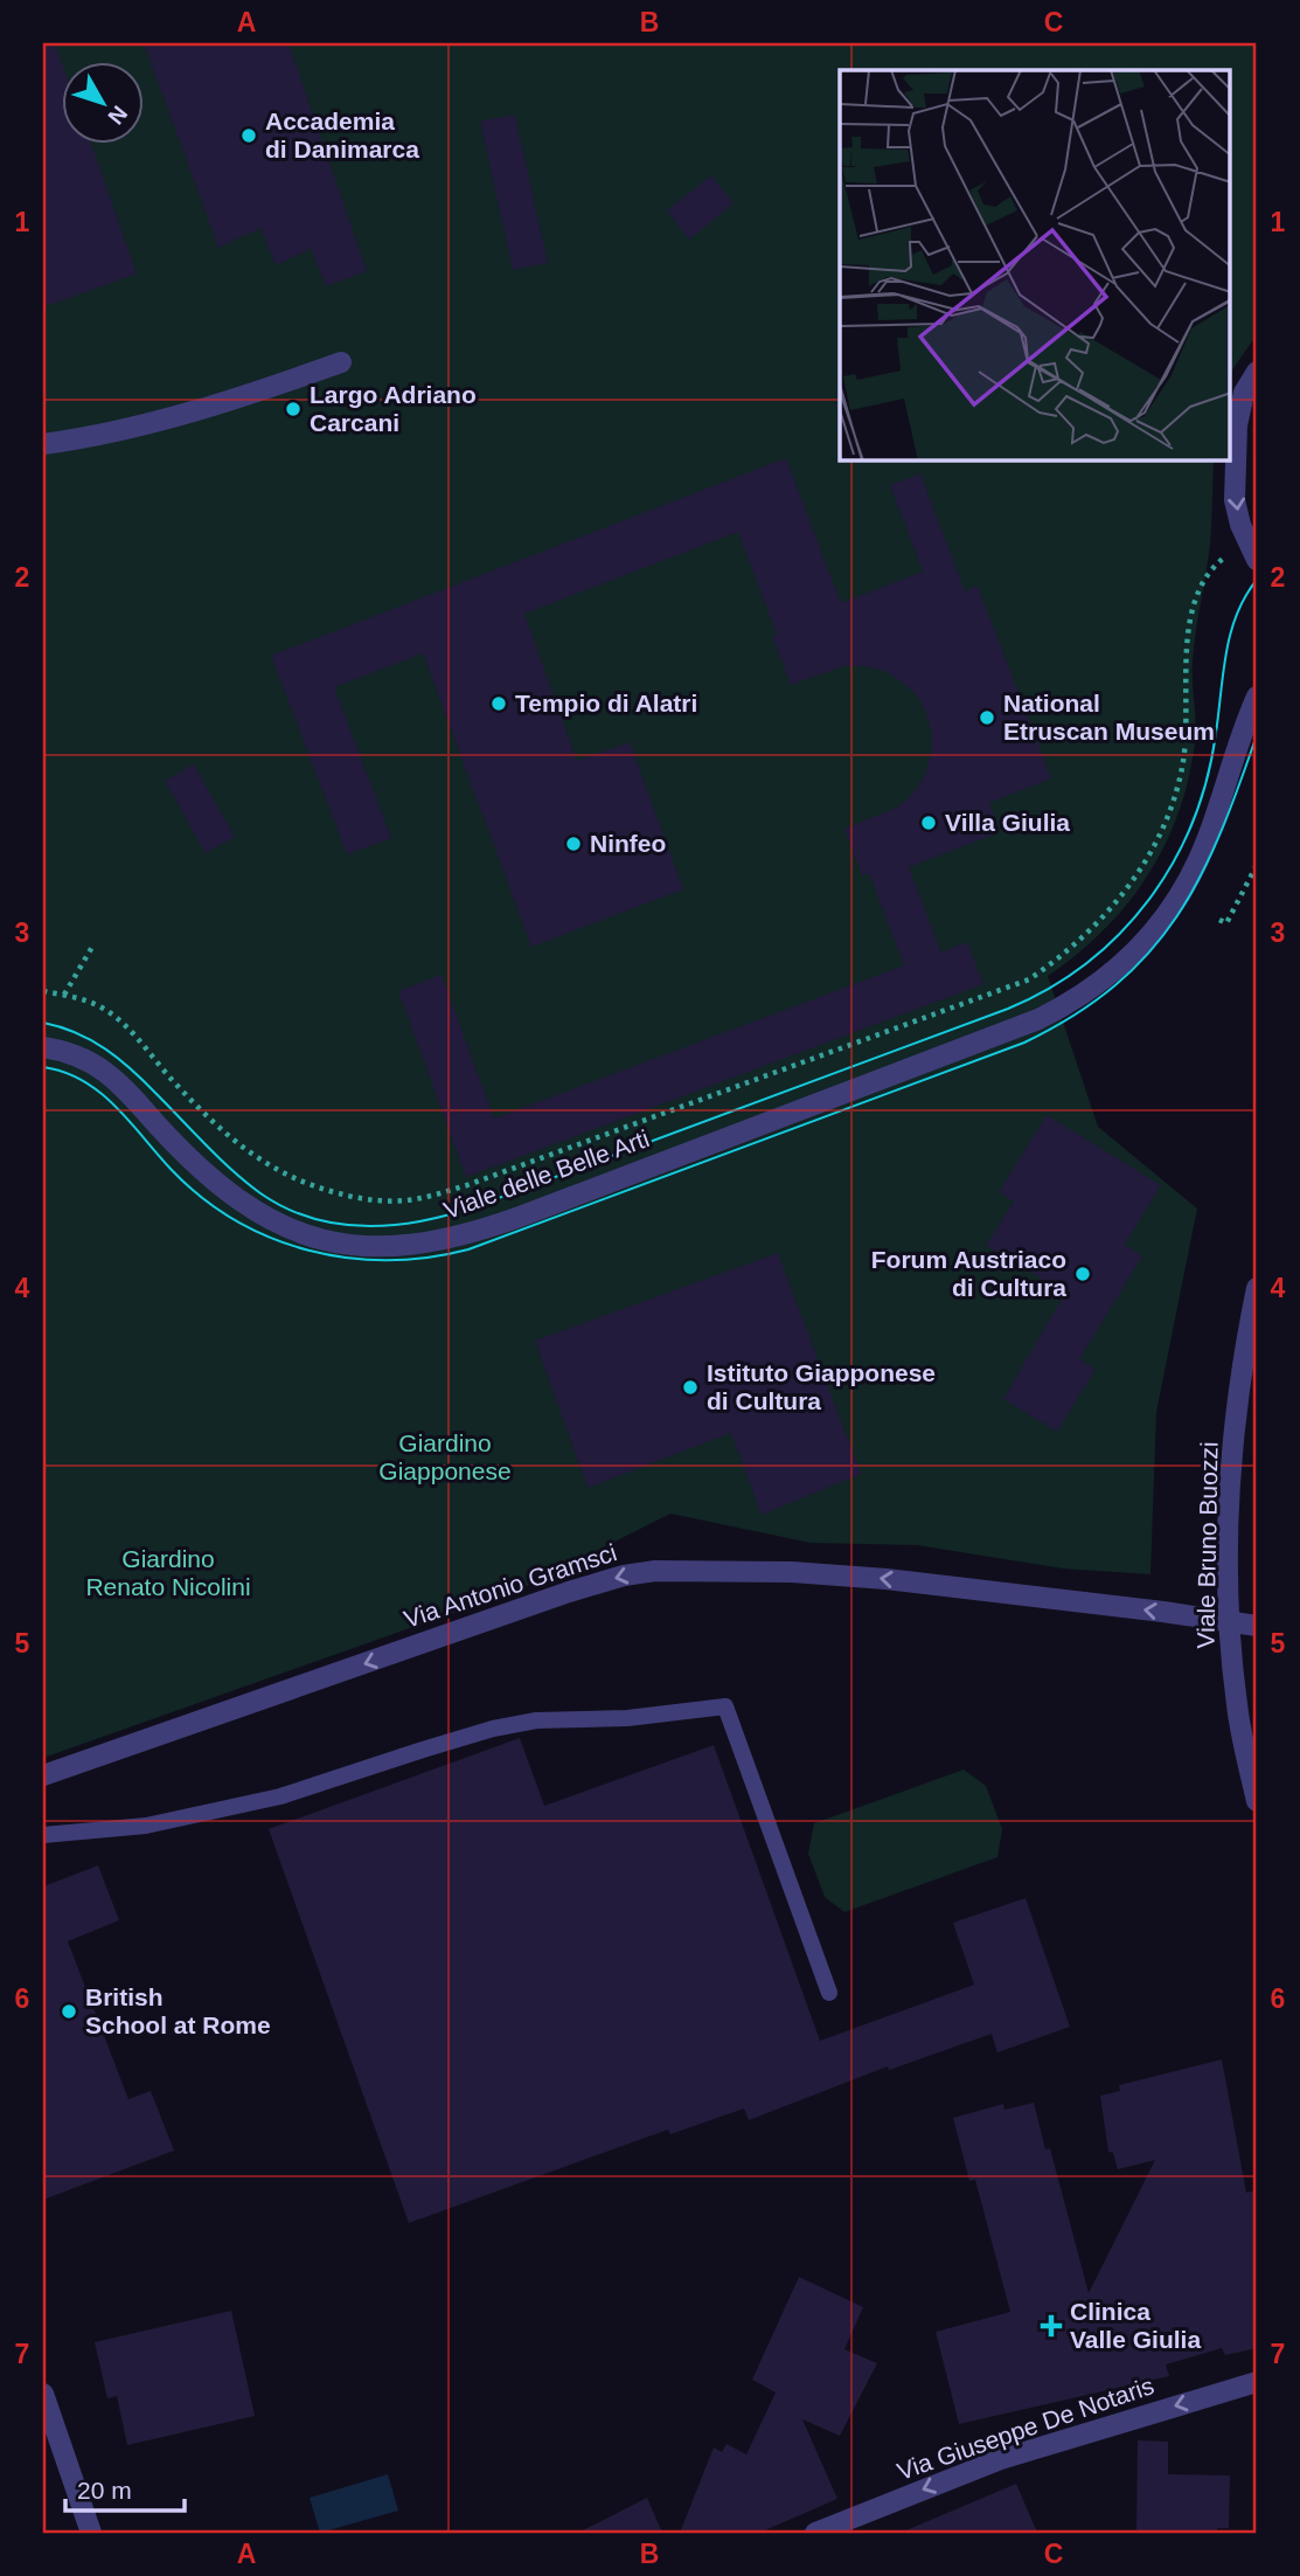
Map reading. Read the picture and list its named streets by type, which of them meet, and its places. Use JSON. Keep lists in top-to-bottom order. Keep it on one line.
{"streets":{"street":["Viale delle Belle Arti","Viale Bruno Buozzi","Via Antonio Gramsci","Via Giuseppe De Notaris"]},"crossings":[["Viale Bruno Buozzi","Via Antonio Gramsci"]],"one_way":["Via Antonio Gramsci","Via Giuseppe De Notaris"],"parks":["Giardino Giapponese","Giardino Renato Nicolini"],"places":{"other":["Accademia di Danimarca","Largo Adriano Carcani","Tempio di Alatri","National Etruscan Museum","Villa Giulia","Ninfeo","Forum Austriaco di Cultura","Istituto Giapponese di Cultura","British School at Rome"],"health":["Clinica Valle Giulia"]},"scale_bar":"20 m","north":"bottom right","grid":{"columns":["A","B","C"],"rows":["1","2","3","4","5","6","7"]}}
